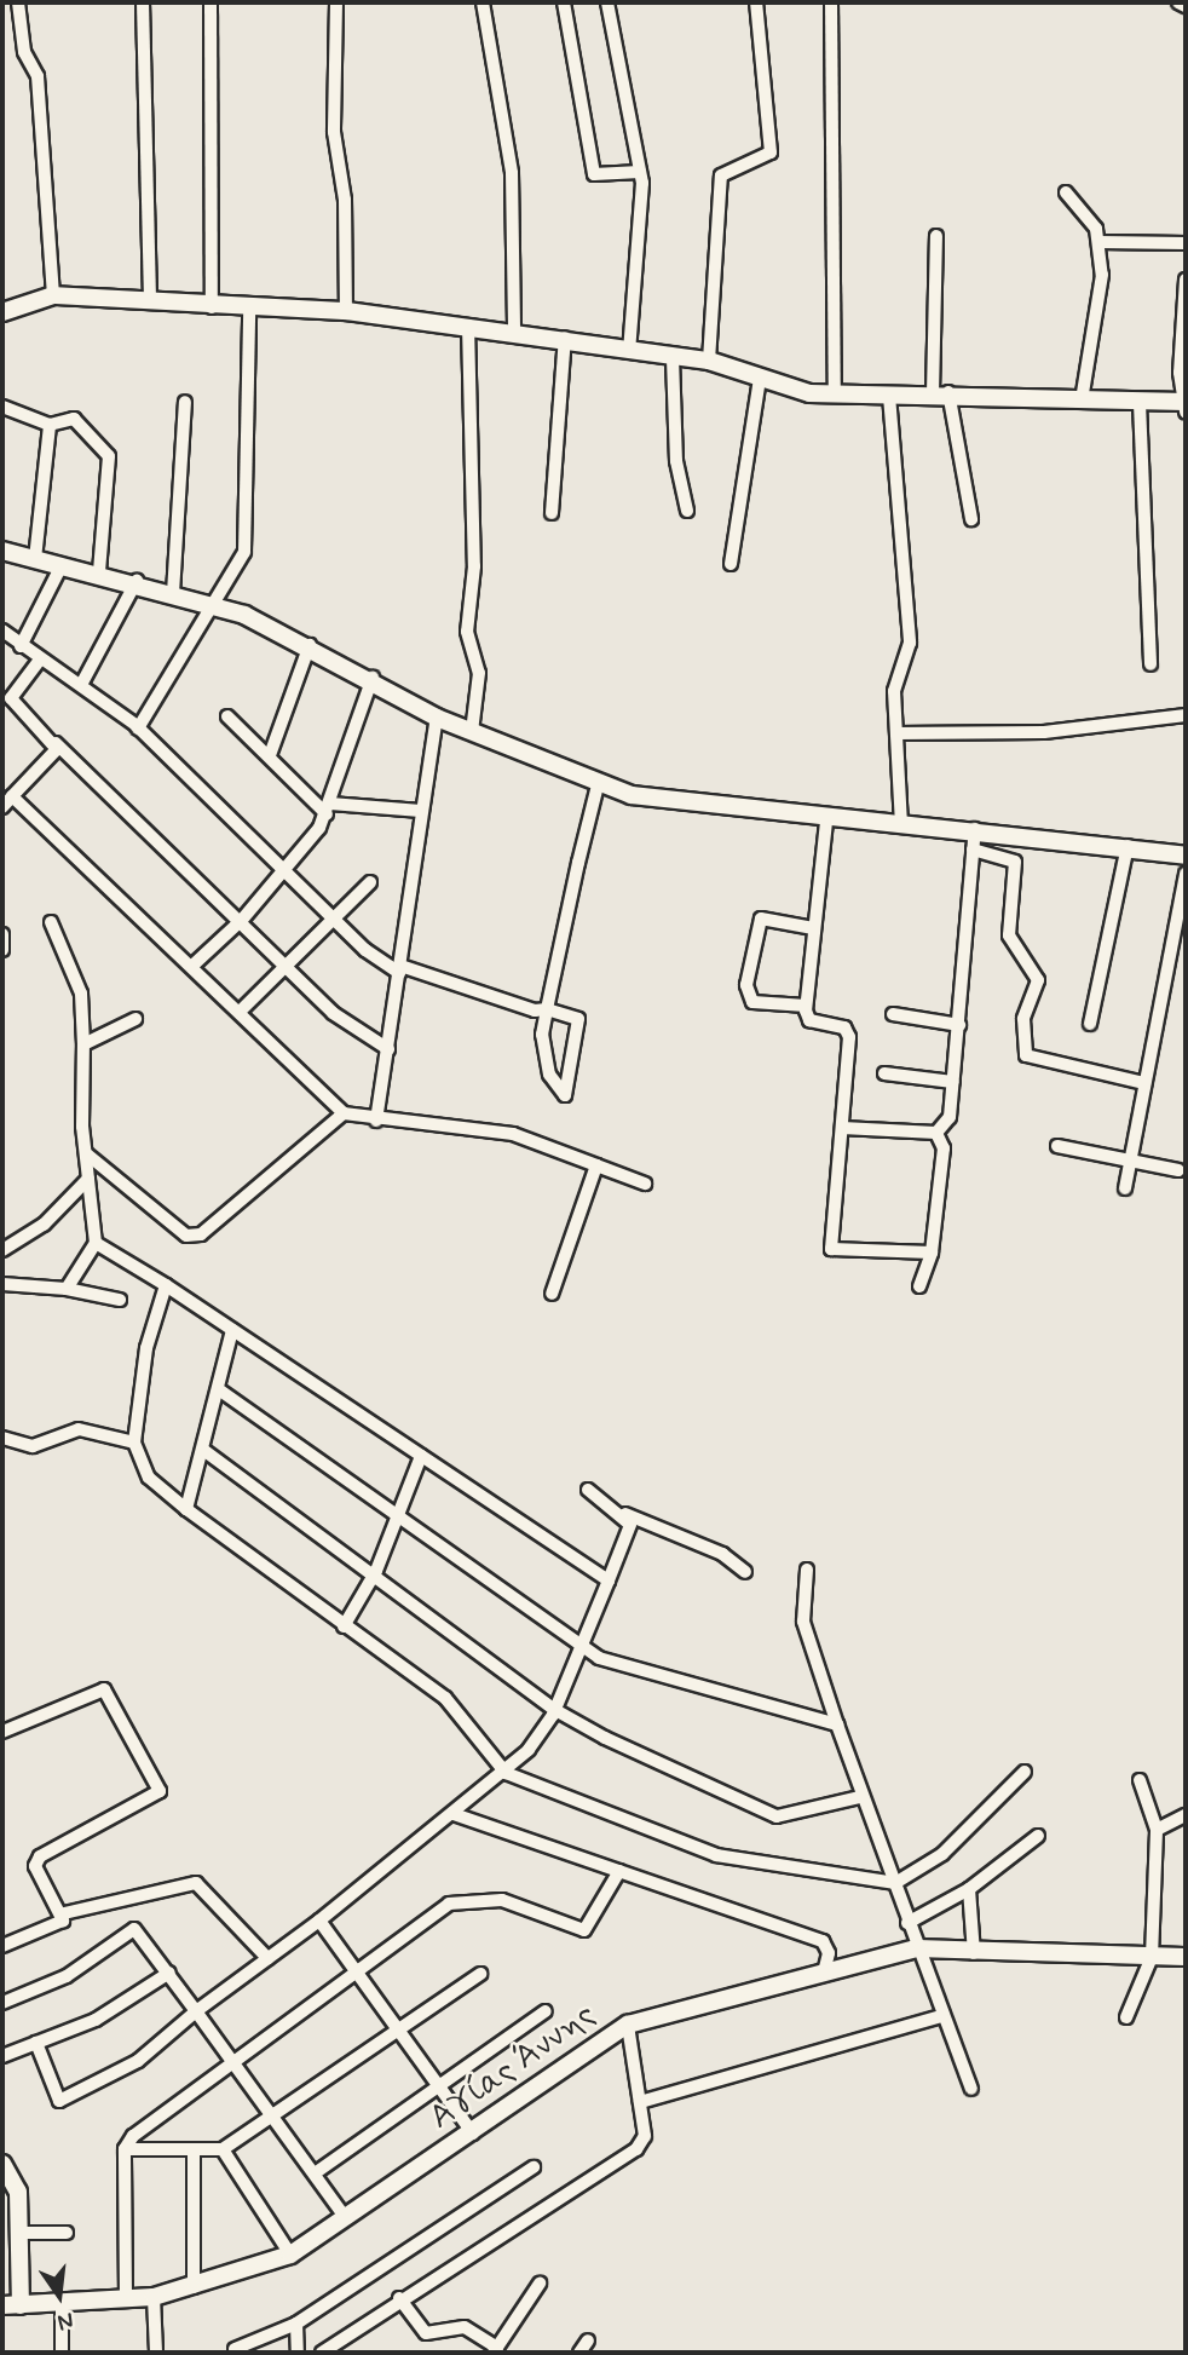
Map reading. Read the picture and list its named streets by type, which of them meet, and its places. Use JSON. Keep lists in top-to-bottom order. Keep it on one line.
{"streets":{"street":["Αγίας Άννης"]},"north":"bottom"}
